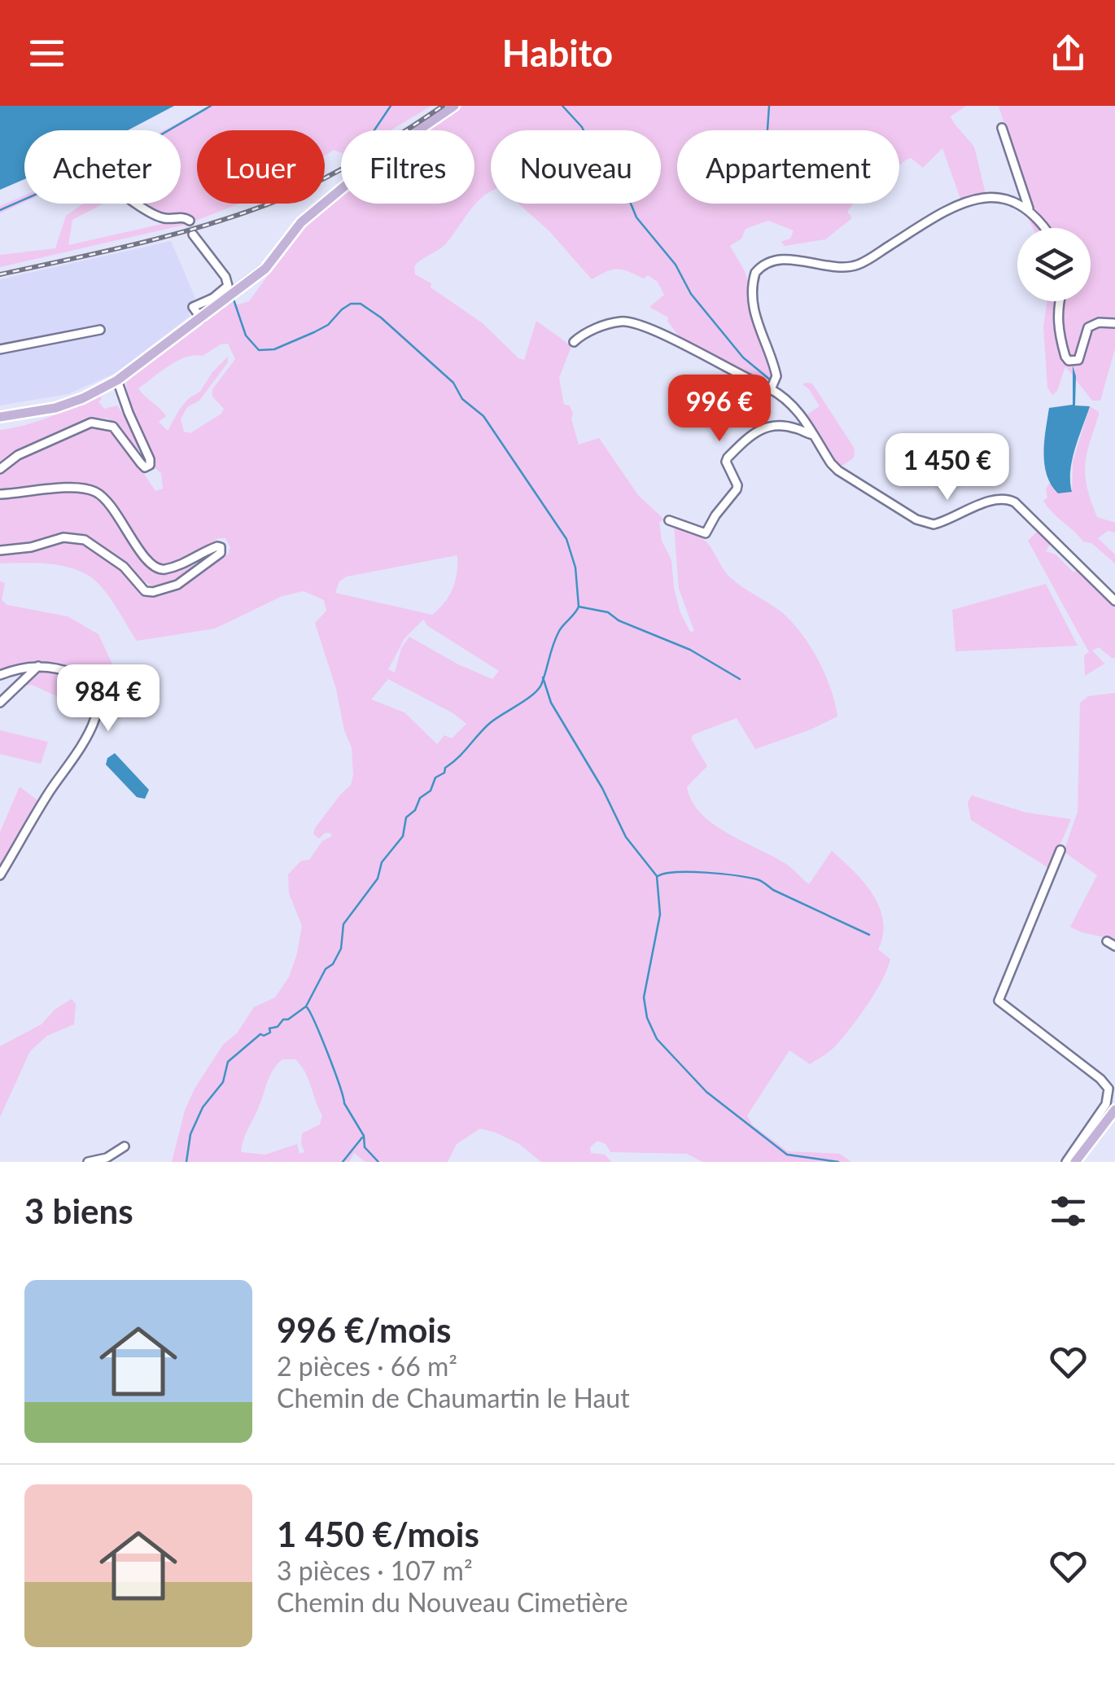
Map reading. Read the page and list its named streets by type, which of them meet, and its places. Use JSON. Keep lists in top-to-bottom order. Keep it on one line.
{"page":{"header":"Habito","chip":["Acheter","Louer","Filtres","Nouveau","Appartement"],"price":["996 €","1 450 €","984 €"],"heading":"3 biens","list":[{"name":"996 €/mois","note":"2 pièces · 66 m² · Chemin de Chaumartin le Haut"},{"name":"1 450 €/mois","note":"3 pièces · 107 m² · Chemin du Nouveau Cimetière"}]}}
